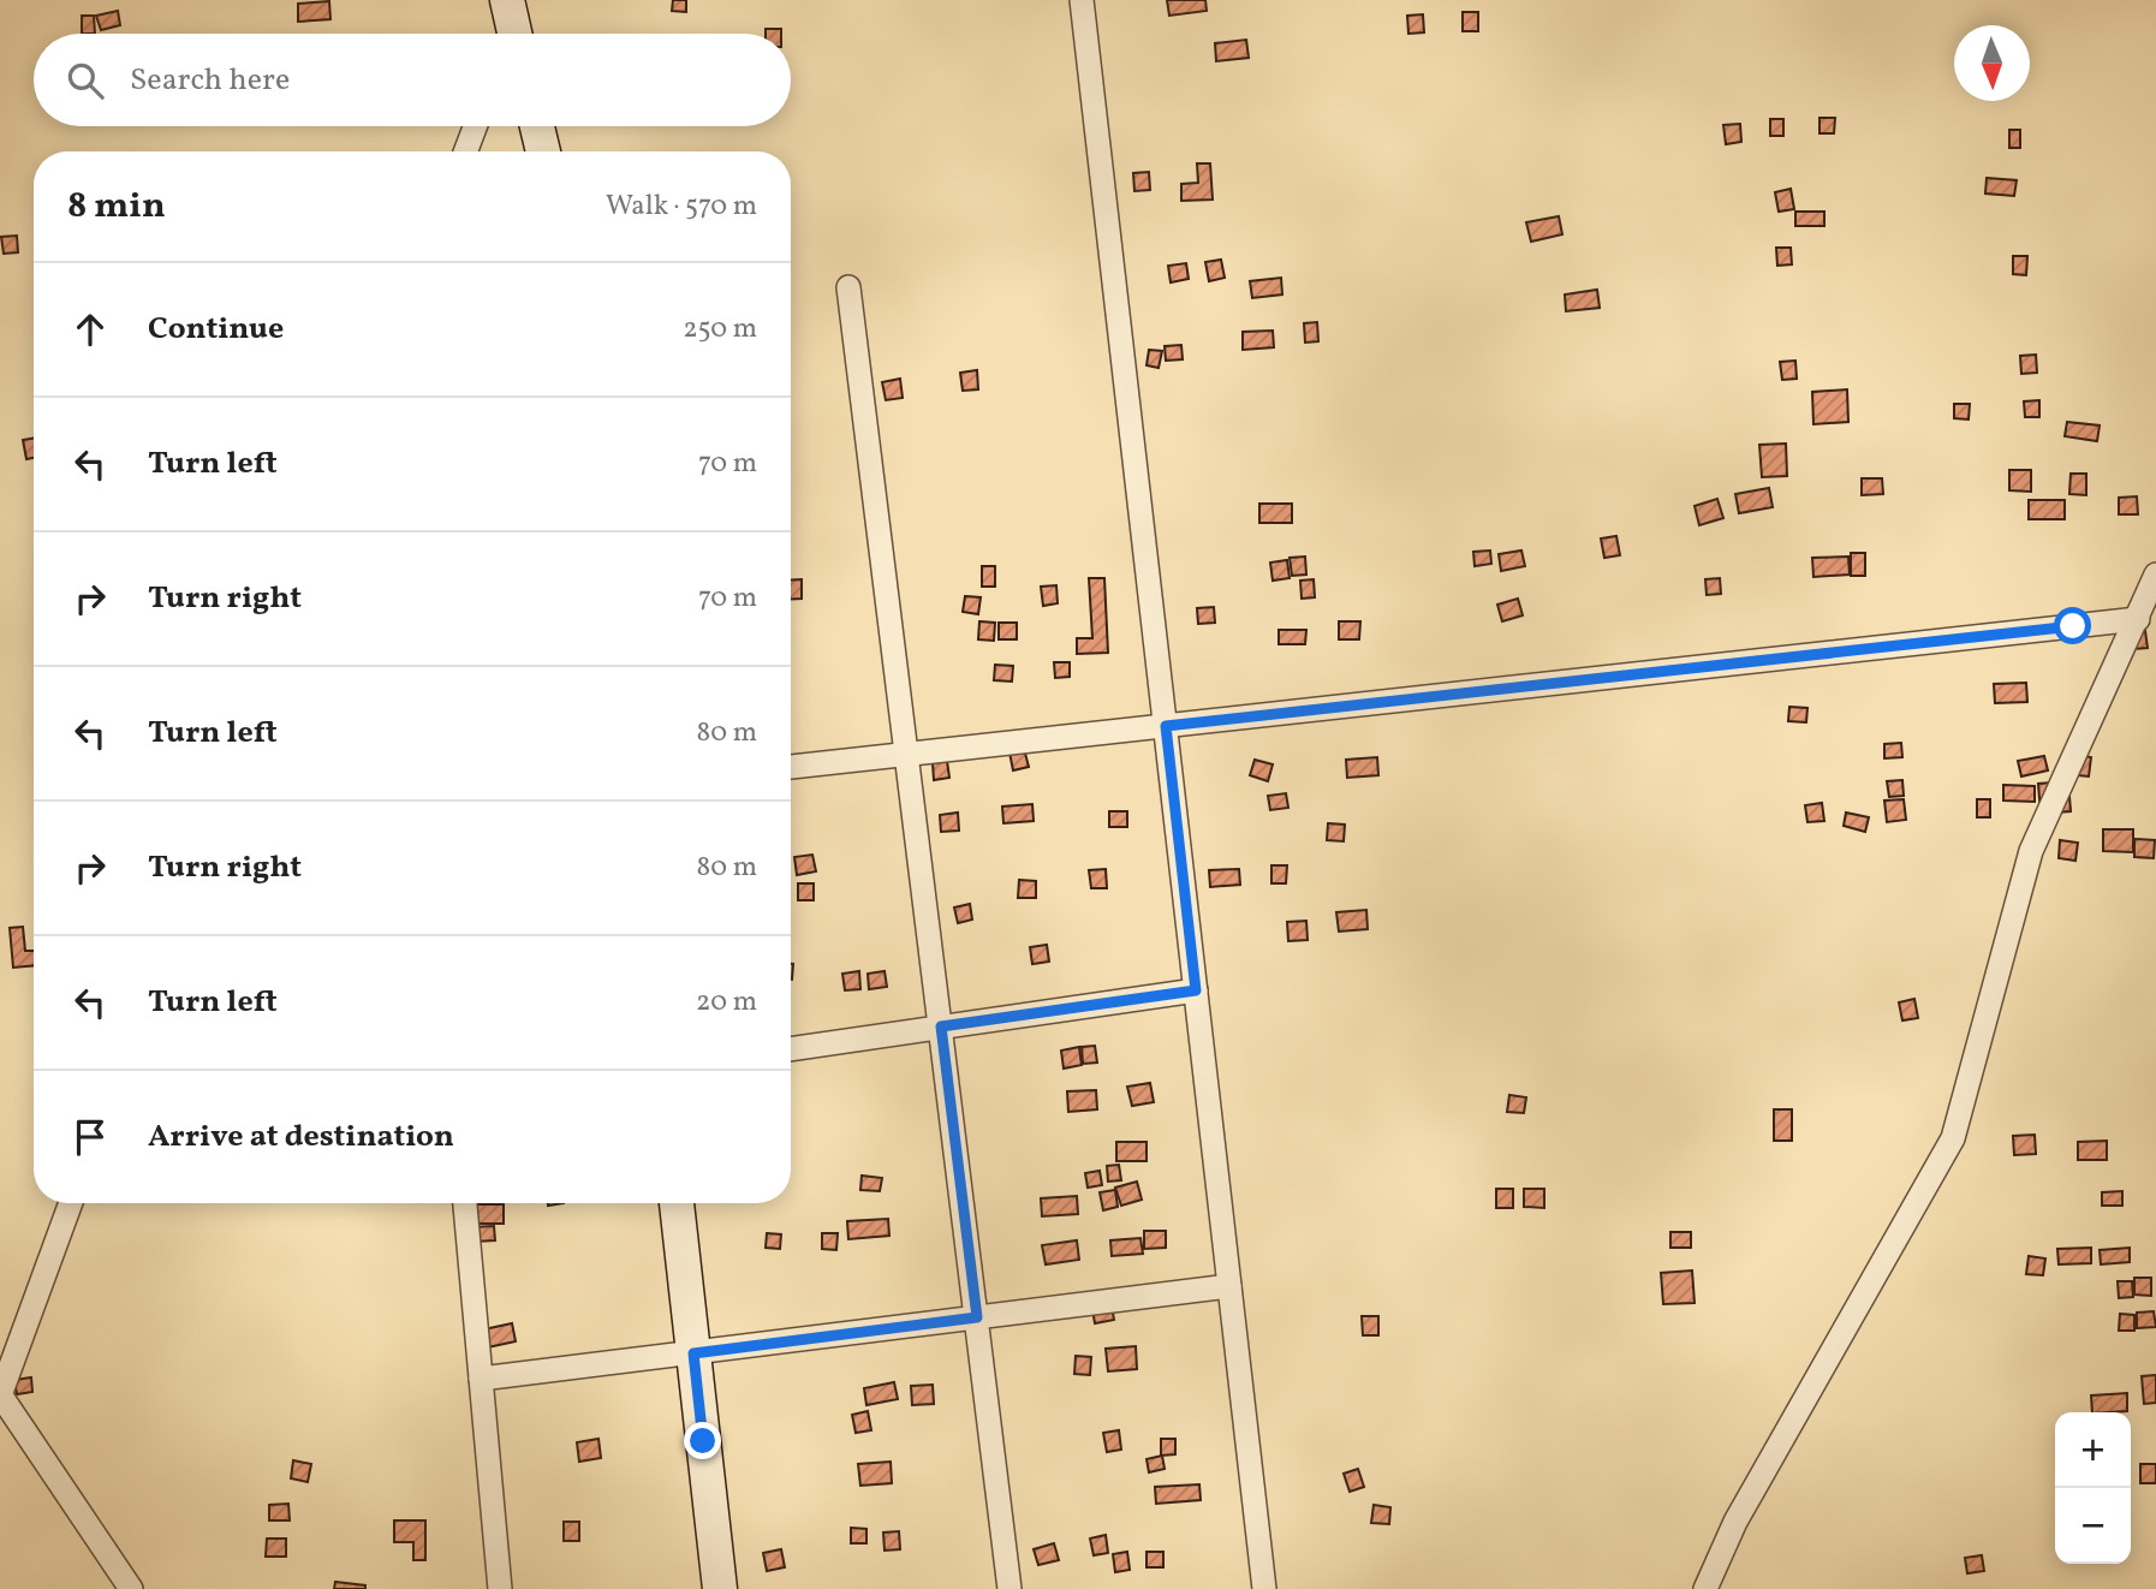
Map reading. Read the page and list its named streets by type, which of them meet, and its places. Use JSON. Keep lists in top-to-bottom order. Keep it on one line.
{"north":"bottom","page":{"search":"Search here","heading":["8 min","Walk · 570 m"],"list":[["Continue","250 m"],["Turn left","70 m"],["Turn right","70 m"],["Turn left","80 m"],["Turn right","80 m"],["Turn left","20 m"],"Arrive at destination"],"map_buttons":["+","−"]}}
